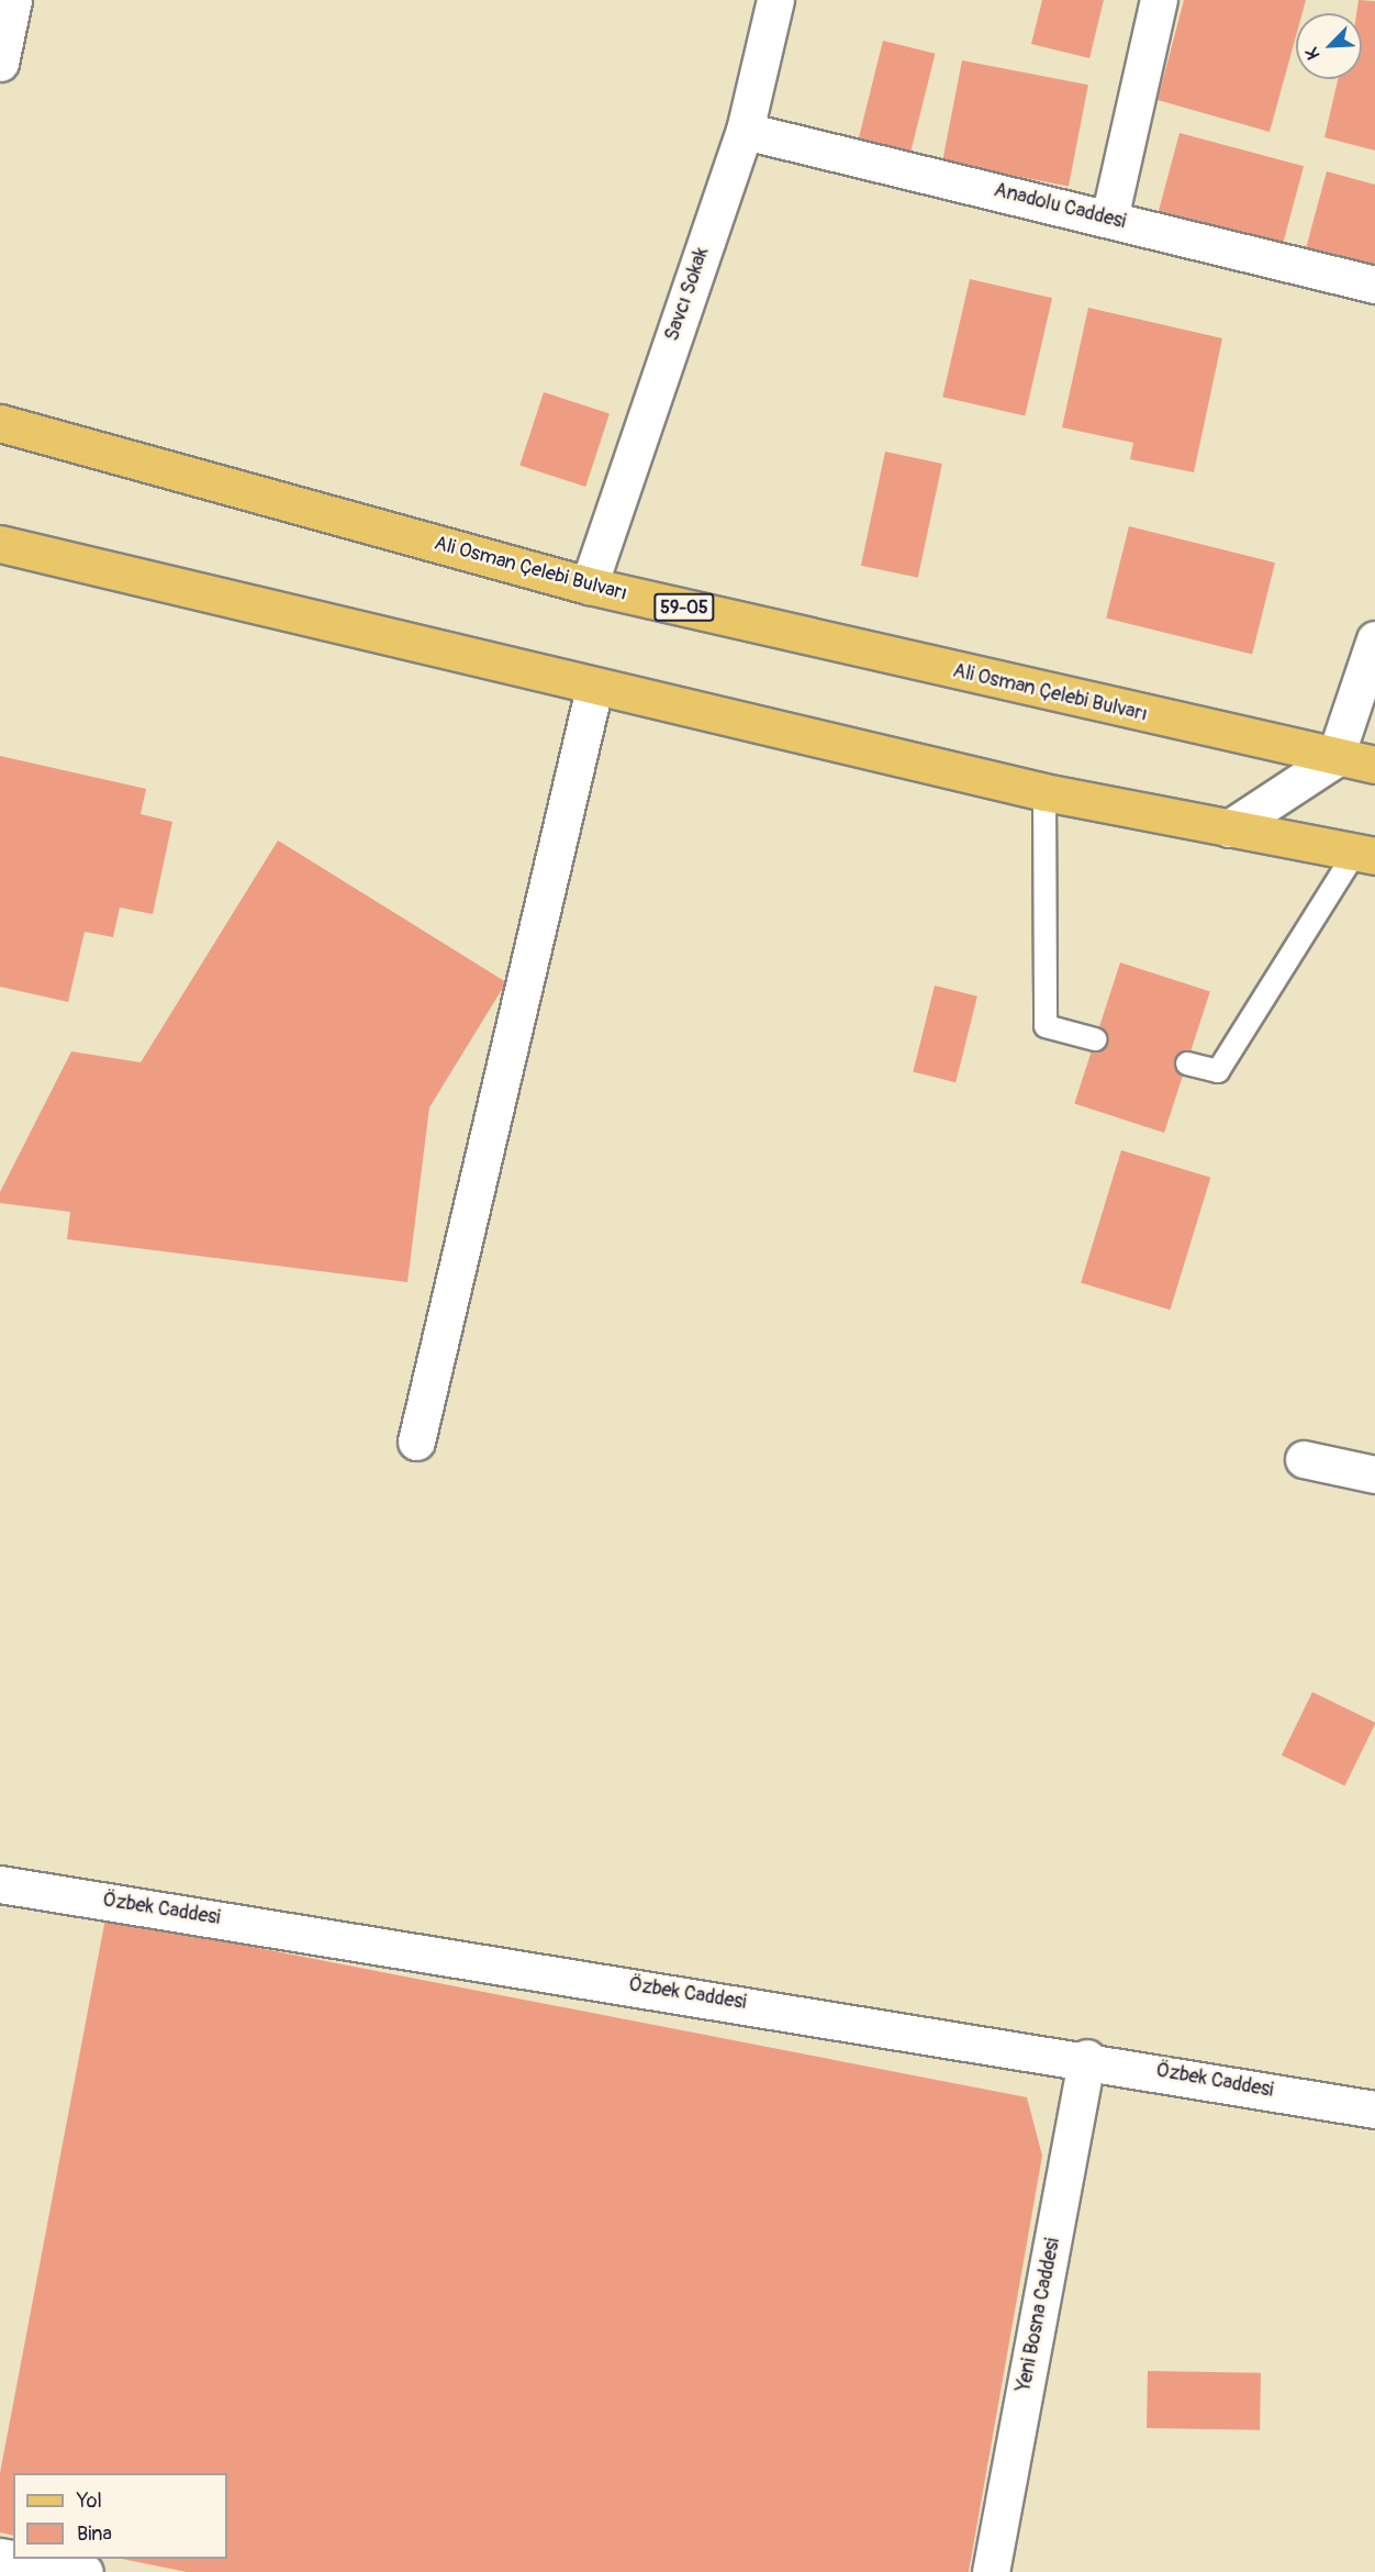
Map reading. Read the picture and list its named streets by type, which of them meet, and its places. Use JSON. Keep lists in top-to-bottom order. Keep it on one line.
{"streets":{"main road":["Ali Osman Çelebi Bulvarı","59-05"],"street":["Anadolu Caddesi","Savcı Sokak","Özbek Caddesi","Yeni Bosna Caddesi"]},"crossings":[["Anadolu Caddesi","Savcı Sokak"],["Savcı Sokak","Ali Osman Çelebi Bulvarı"],["Özbek Caddesi","Yeni Bosna Caddesi"]],"legend":["Yol","Bina"],"north":"bottom left"}
